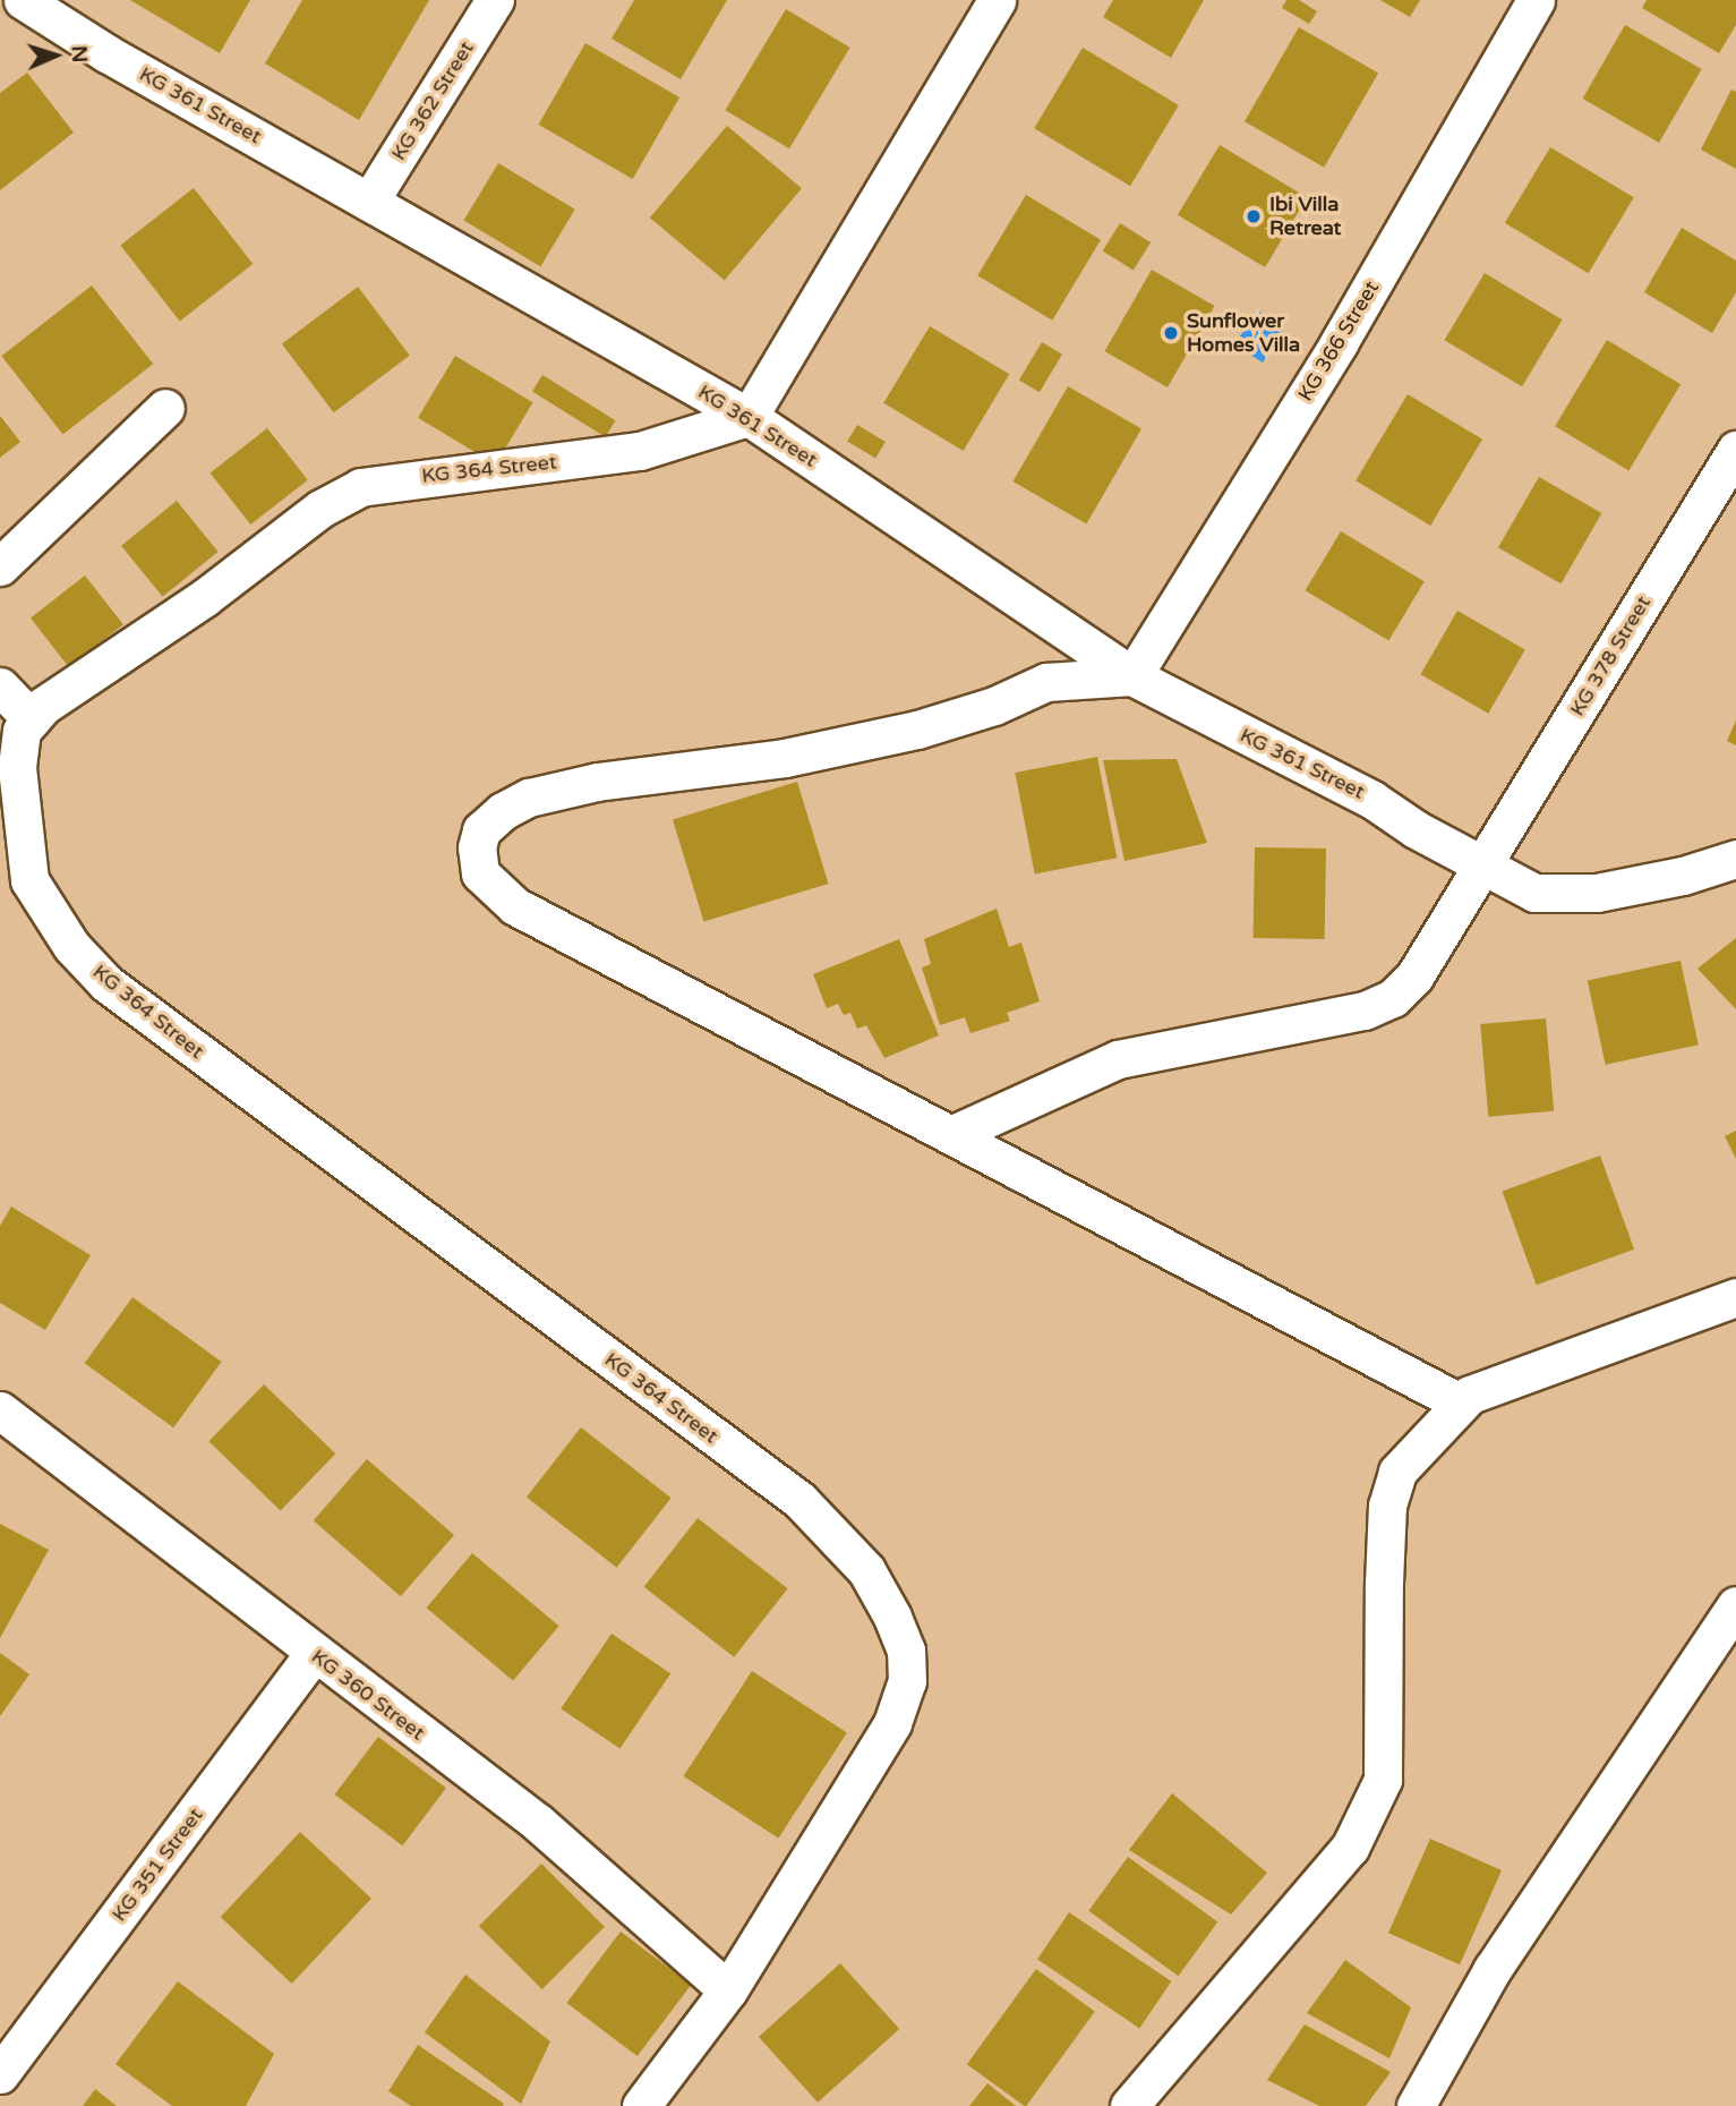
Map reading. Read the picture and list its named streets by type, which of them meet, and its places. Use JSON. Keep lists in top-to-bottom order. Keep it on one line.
{"streets":{"street":["KG 362 Street","KG 361 Street","KG 366 Street","KG 364 Street","KG 378 Street","KG 360 Street","KG 351 Street"]},"crossings":[["KG 362 Street","KG 361 Street"],["KG 361 Street","KG 366 Street"],["KG 361 Street","KG 364 Street"],["KG 361 Street","KG 378 Street"],["KG 364 Street","KG 360 Street"],["KG 360 Street","KG 351 Street"]],"places":["Ibi Villa Retreat","Sunflower Homes Villa"],"north":"right"}
